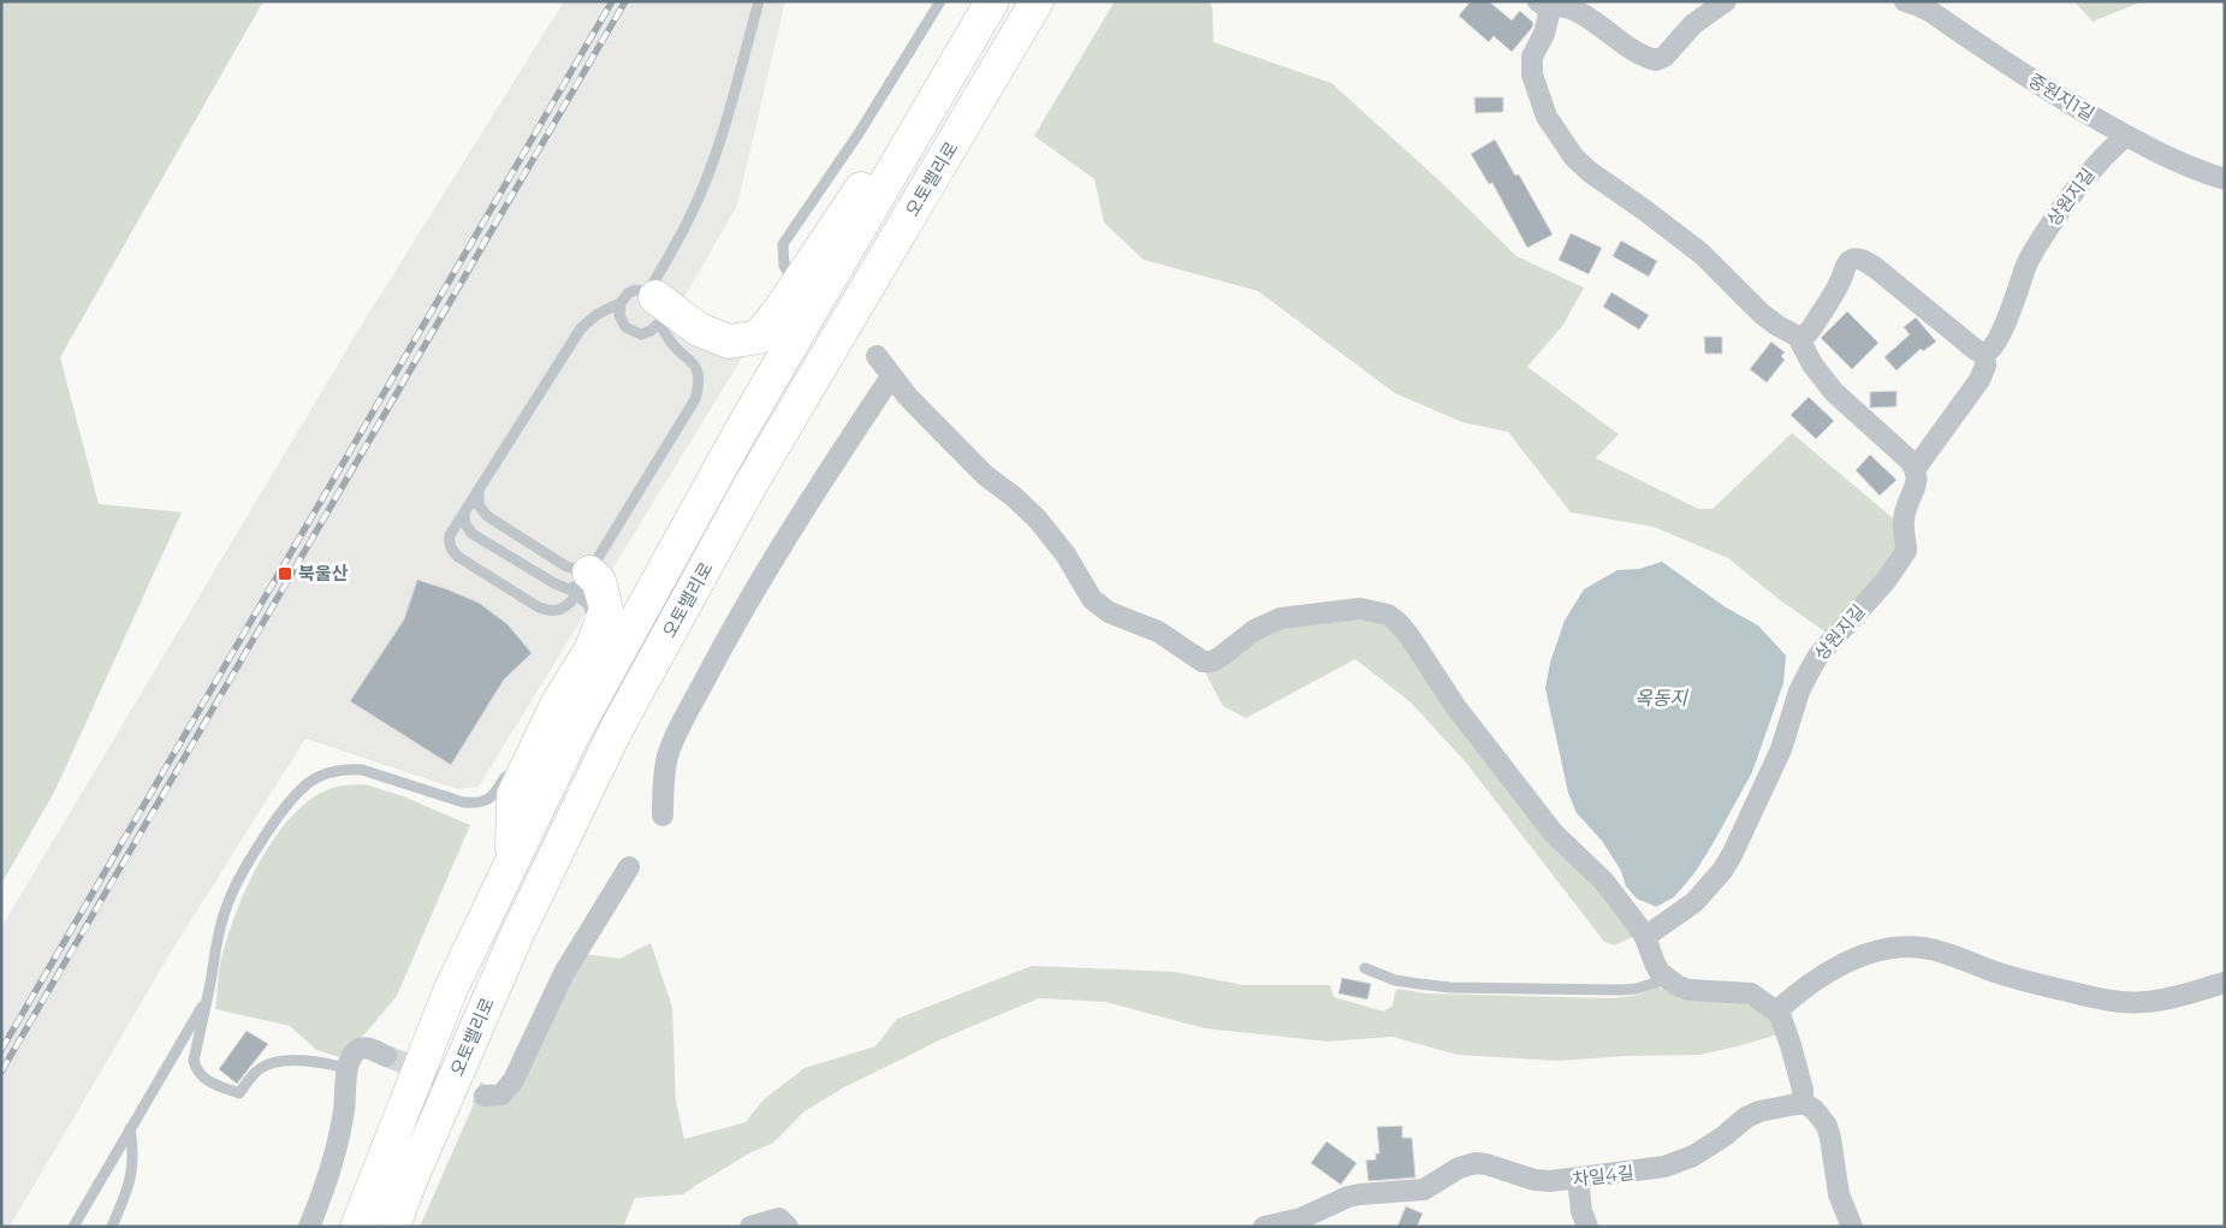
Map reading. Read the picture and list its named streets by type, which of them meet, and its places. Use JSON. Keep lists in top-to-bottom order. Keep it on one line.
{"streets":{"highway":["오토밸리로"],"street":["중원지1길","상원지길","차일4길"]},"crossings":[["중원지1길","상원지길"]],"water":["옥동지"],"places":{"transit":["북울산"]}}
